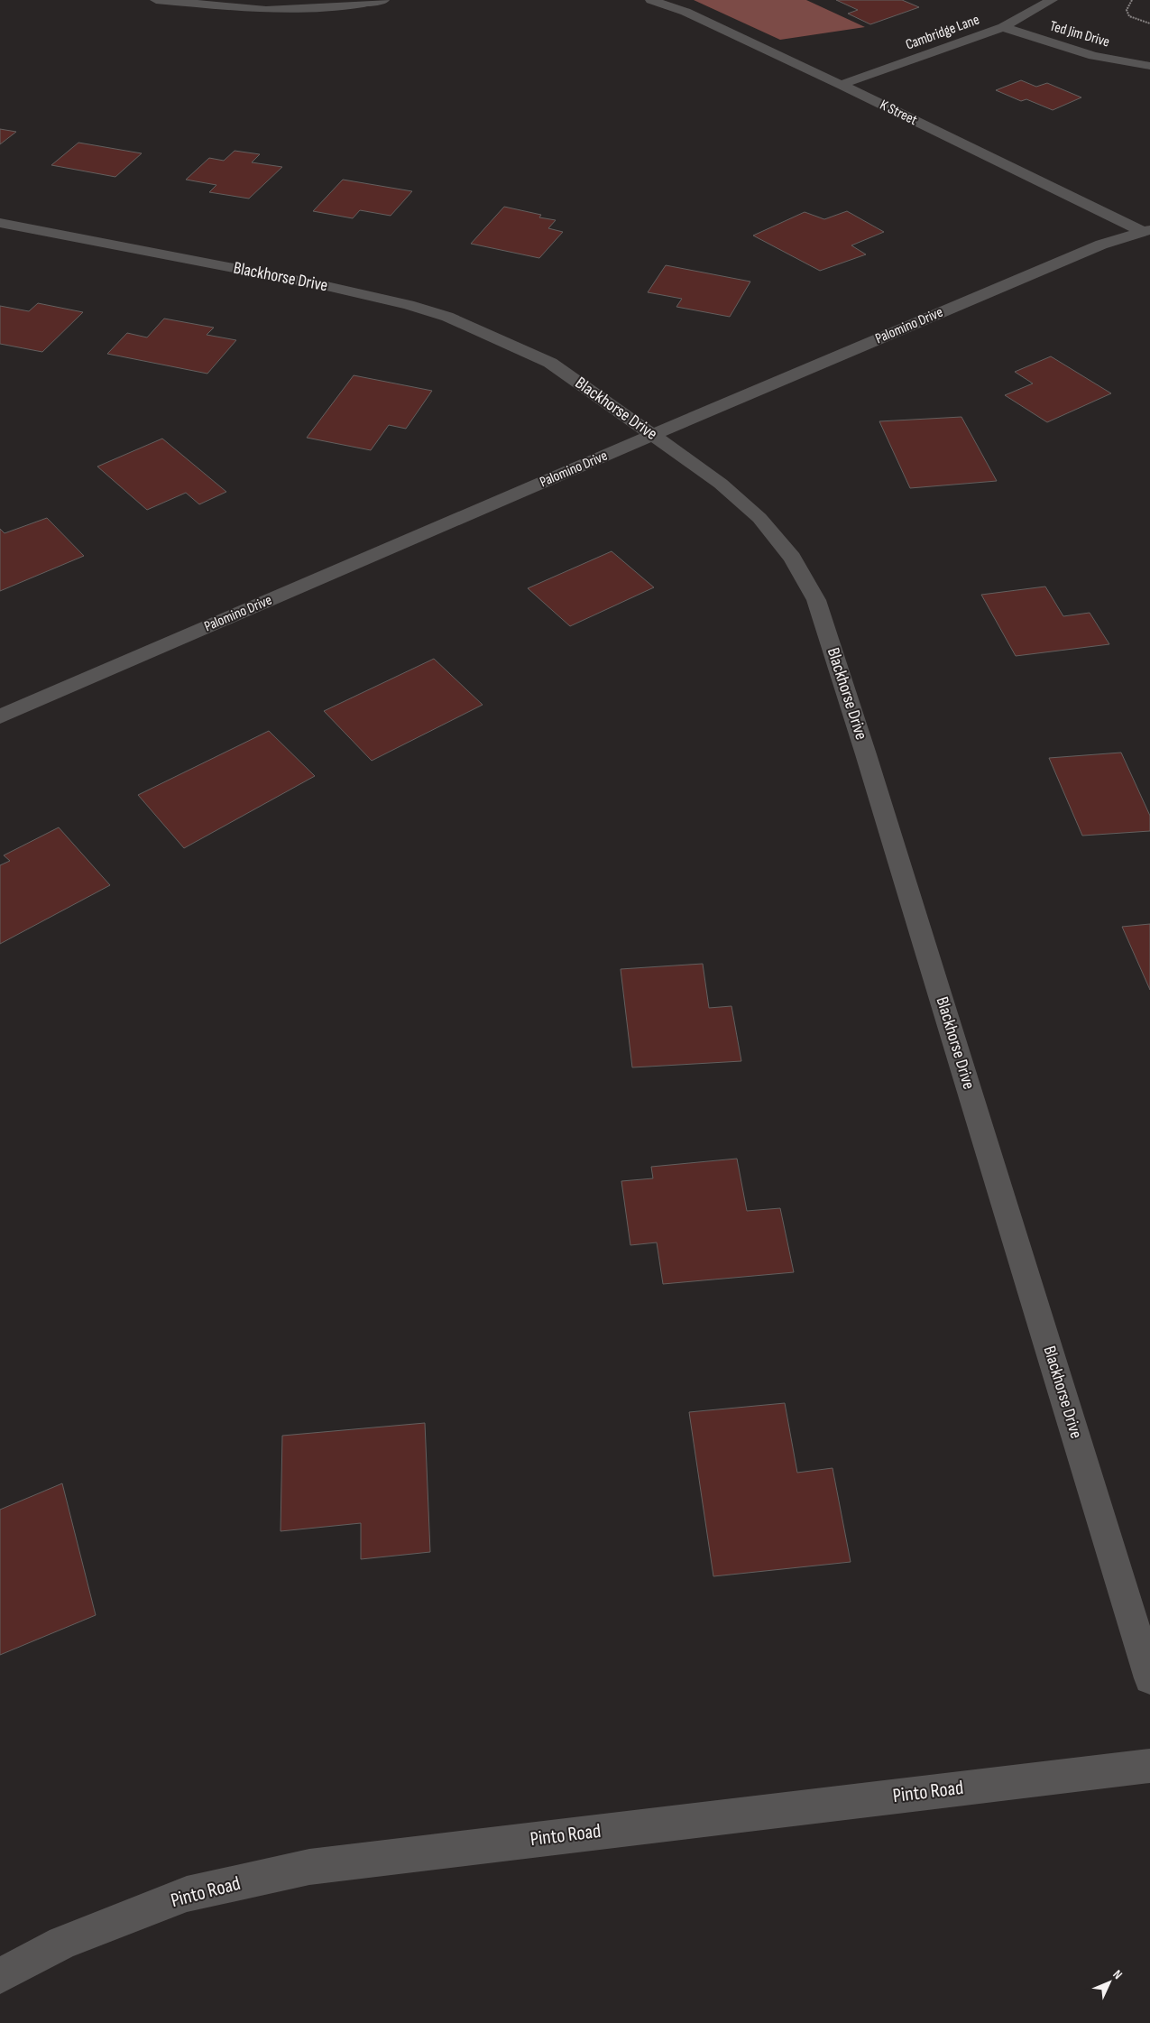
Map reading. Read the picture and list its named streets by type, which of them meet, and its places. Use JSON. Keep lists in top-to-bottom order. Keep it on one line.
{"streets":{"street":["Cambridge Lane","Ted Jim Drive","K Street","Blackhorse Drive","Palomino Drive","Pinto Road"]},"crossings":[["Cambridge Lane","Ted Jim Drive"],["Cambridge Lane","K Street"],["K Street","Palomino Drive"],["Blackhorse Drive","Palomino Drive"]],"north":"top right"}
